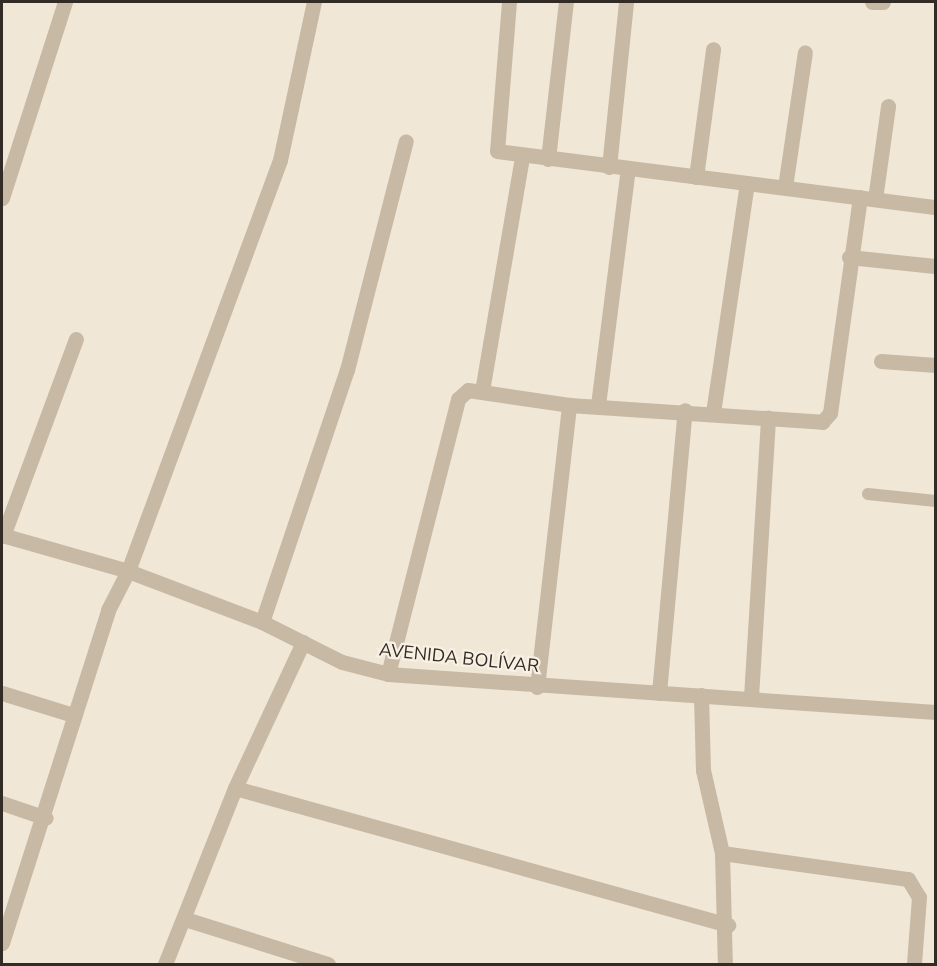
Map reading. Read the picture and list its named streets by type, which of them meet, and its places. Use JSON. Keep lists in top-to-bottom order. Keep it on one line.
{"streets":{"street":["AVENIDA BOLÍVAR"]}}
